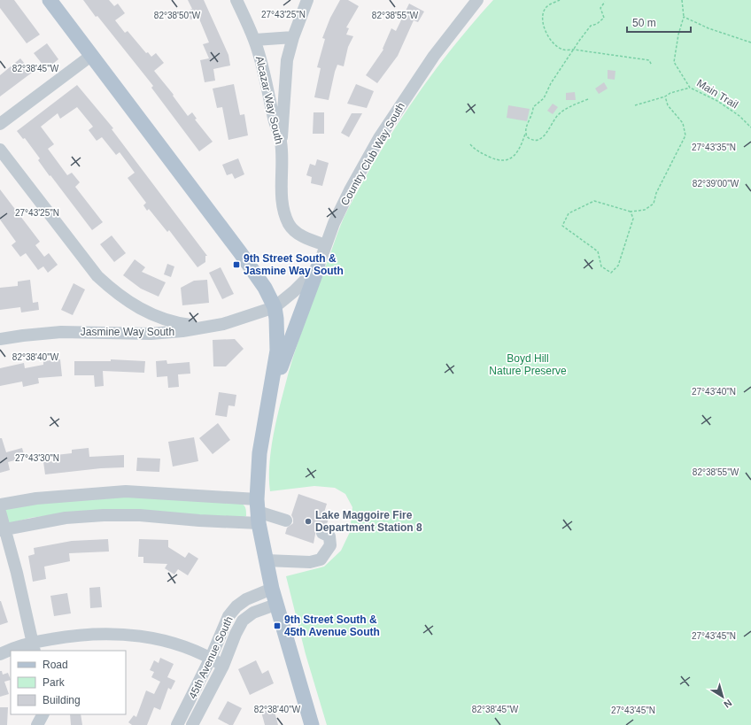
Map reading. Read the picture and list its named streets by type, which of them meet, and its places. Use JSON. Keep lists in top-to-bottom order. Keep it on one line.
{"streets":{"street":["Alcazar Way South","Country Club Way South","Jasmine Way South","45th Avenue South"],"path":["Main Trail"]},"crossings":[["Alcazar Way South","Country Club Way South"],["Country Club Way South","Jasmine Way South"]],"parks":["Boyd Hill Nature Preserve"],"places":{"transit":["9th Street South & Jasmine Way South","9th Street South & 45th Avenue South"],"other":["Lake Maggoire Fire Department Station 8"]},"legend":["Road","Park","Building"],"scale_bar":"50 m","north":"bottom right","coordinates":["27°43'25\"N","82°38'50\"W","82°38'55\"W","82°38'45\"W","27°43'35\"N","82°39'00\"W","82°38'40\"W","27°43'40\"N","27°43'30\"N","27°43'45\"N"]}
